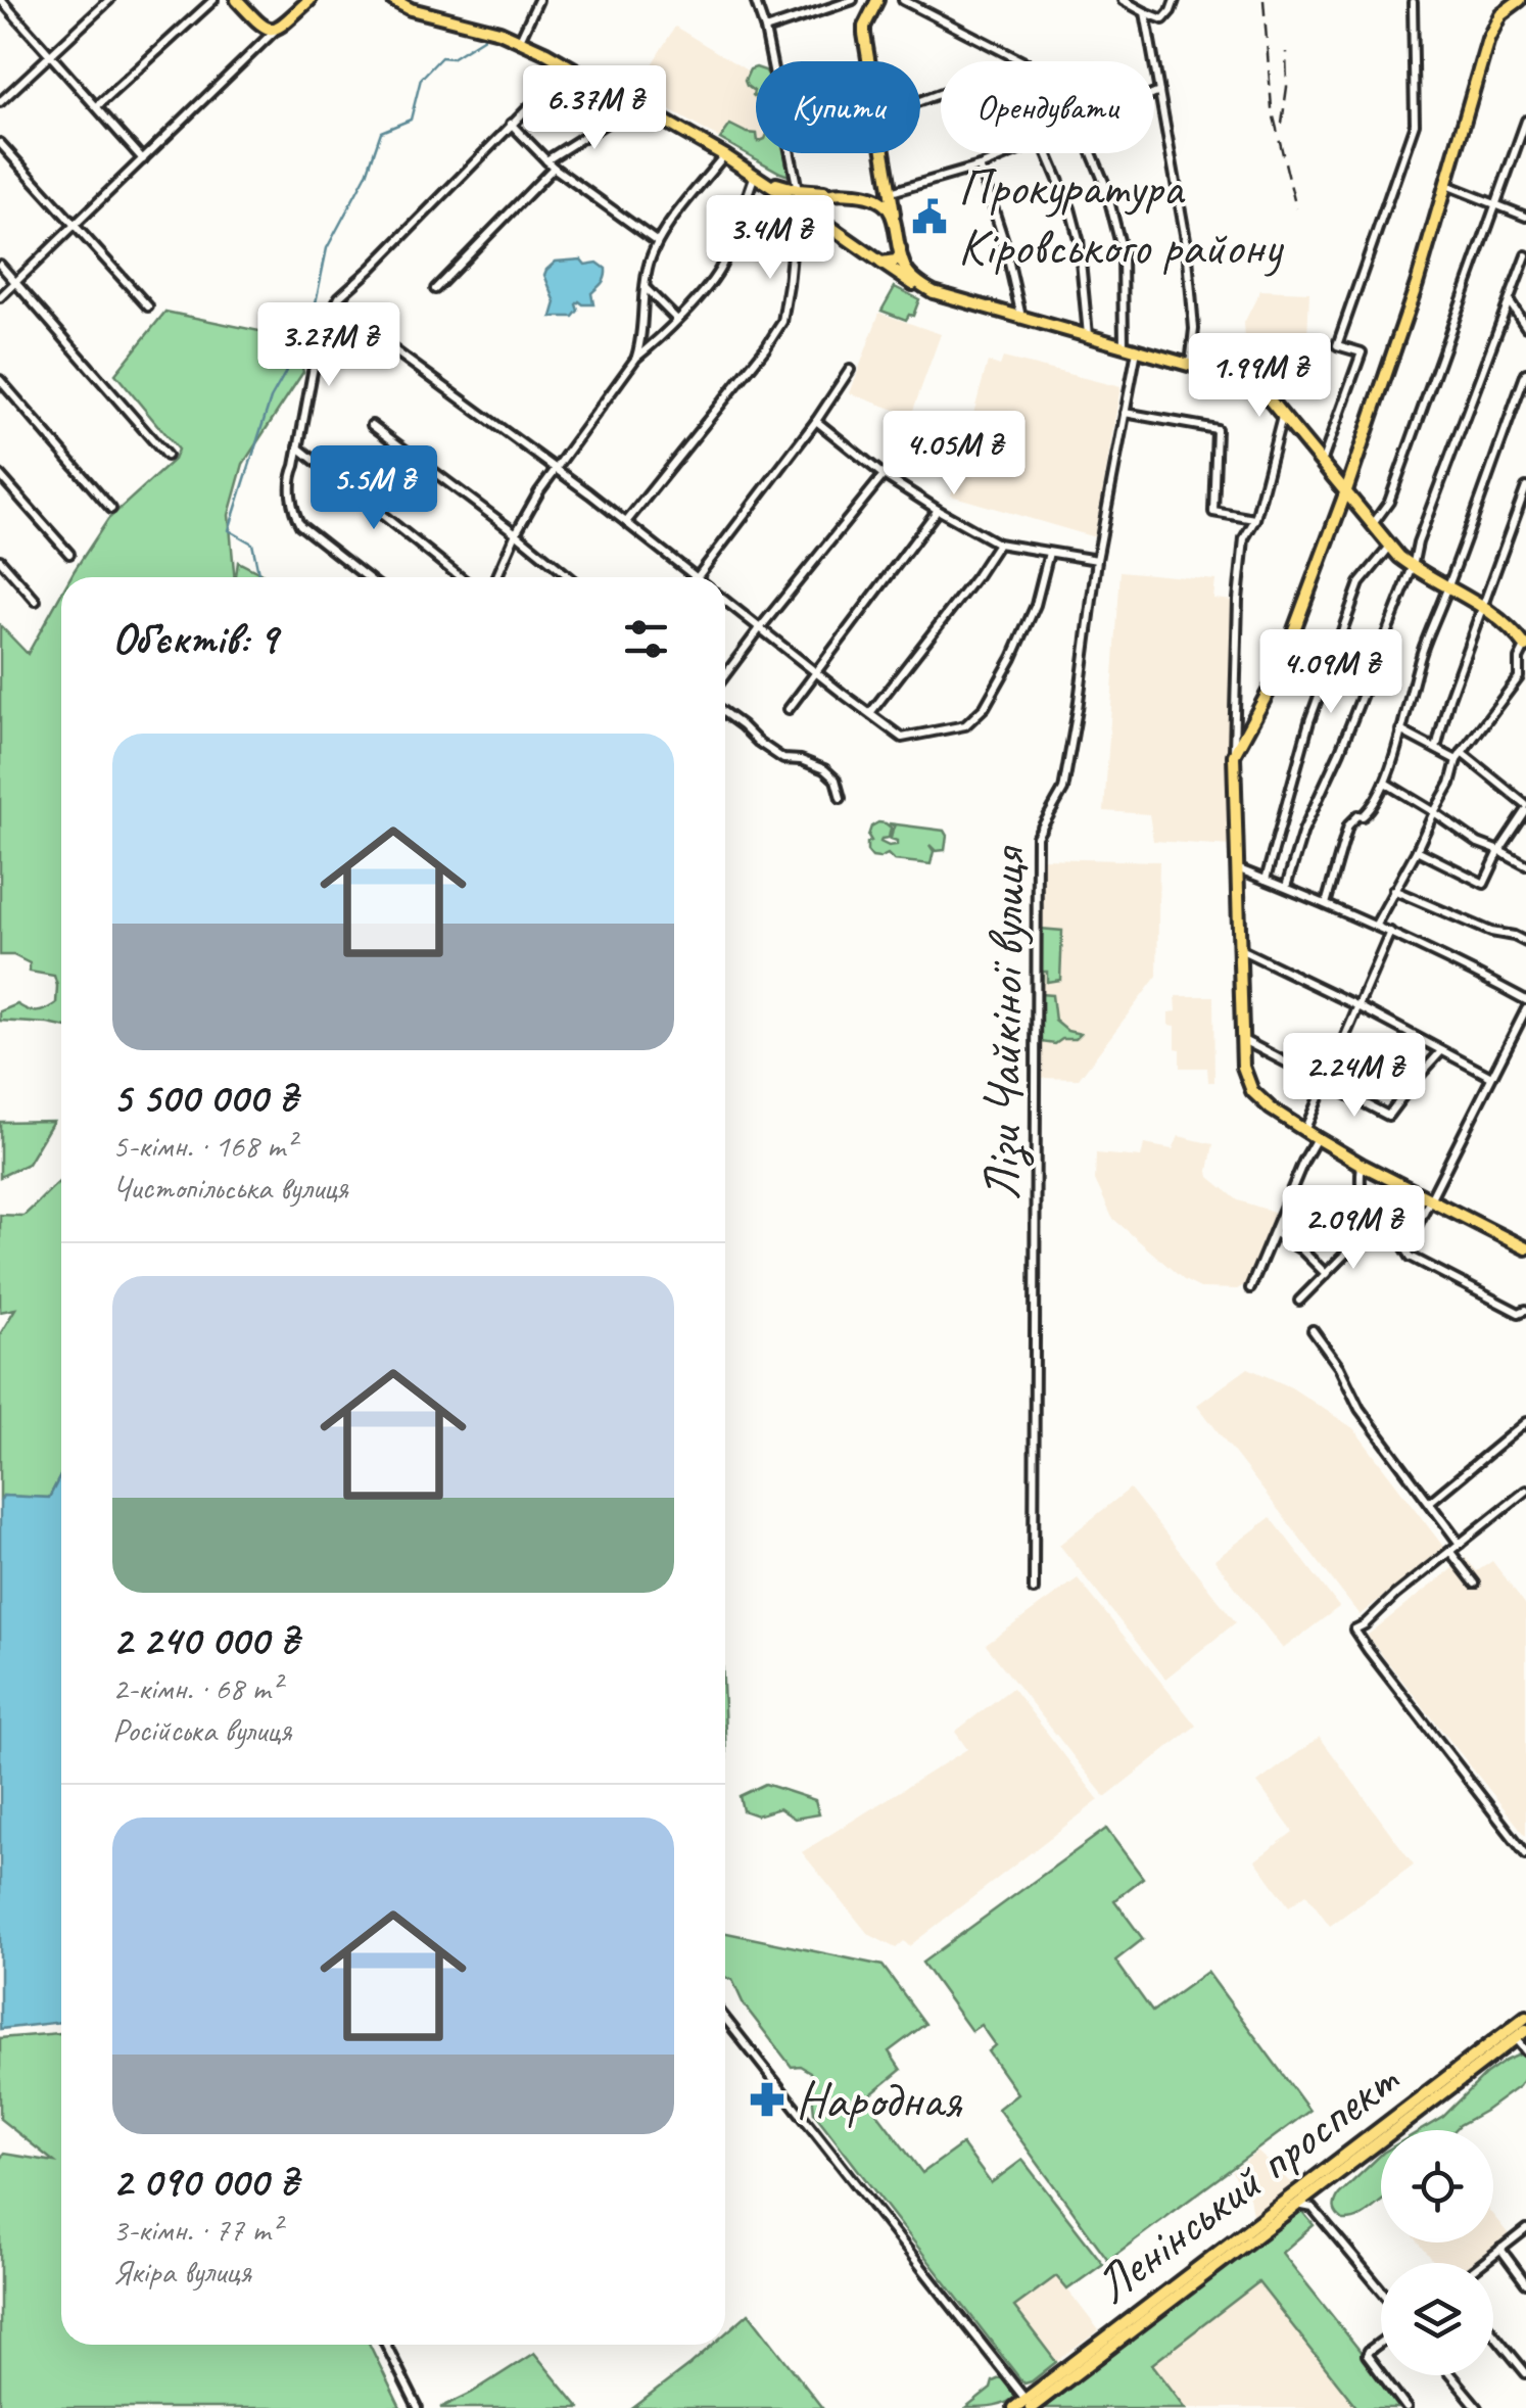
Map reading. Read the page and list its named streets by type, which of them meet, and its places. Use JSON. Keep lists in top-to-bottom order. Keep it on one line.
{"streets":{"main road":["Ленінський проспект"],"street":["Лізи Чайкіної вулиця"]},"places":{"public building":["Прокуратура Кіровського району"],"pharmacy":["Народная"]},"page":{"chip":["Купити","Орендувати"],"price":["6.37M ₴","3.4M ₴","3.27M ₴","1.99M ₴","4.05M ₴","5.5M ₴","4.09M ₴","2.24M ₴","2.09M ₴"],"heading":"Об’єктів: 9","list":[{"name":"5 500 000 ₴","note":"5-кімн. · 168 m² · Чистопільська вулиця"},{"name":"2 240 000 ₴","note":"2-кімн. · 68 m² · Російська вулиця"},{"name":"2 090 000 ₴","note":"3-кімн. · 77 m² · Якіра вулиця"}]}}
